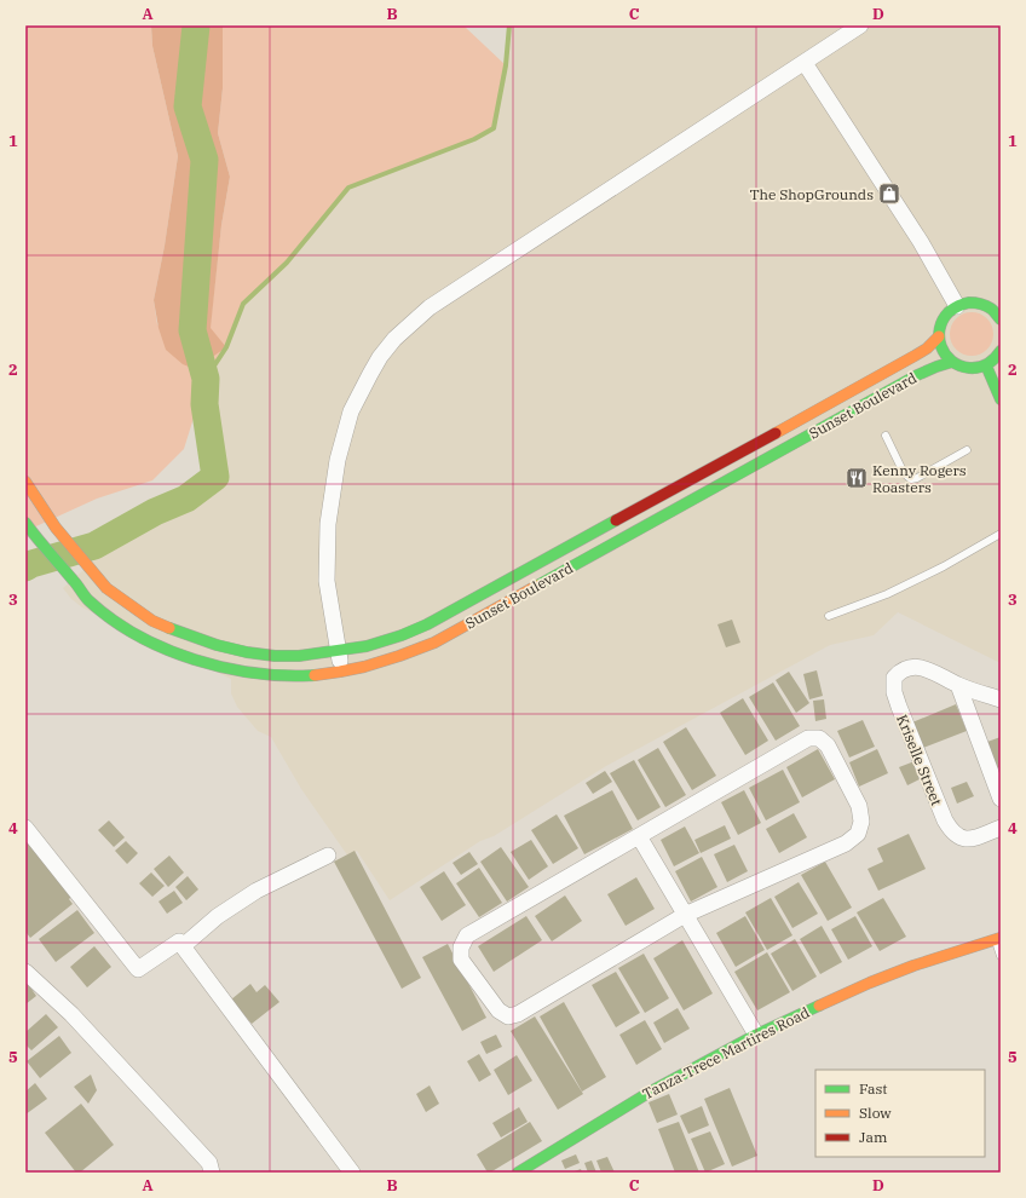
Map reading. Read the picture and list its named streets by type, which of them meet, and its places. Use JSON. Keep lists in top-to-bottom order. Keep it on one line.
{"streets":{"main road":["Sunset Boulevard","Tanza-Trece Martires Road"],"street":["Kriselle Street"]},"places":{"shop":["The ShopGrounds"],"restaurant":["Kenny Rogers Roasters"]},"legend":["Fast","Slow","Jam"],"grid":{"columns":["A","B","C","D"],"rows":["1","2","3","4","5"]}}
